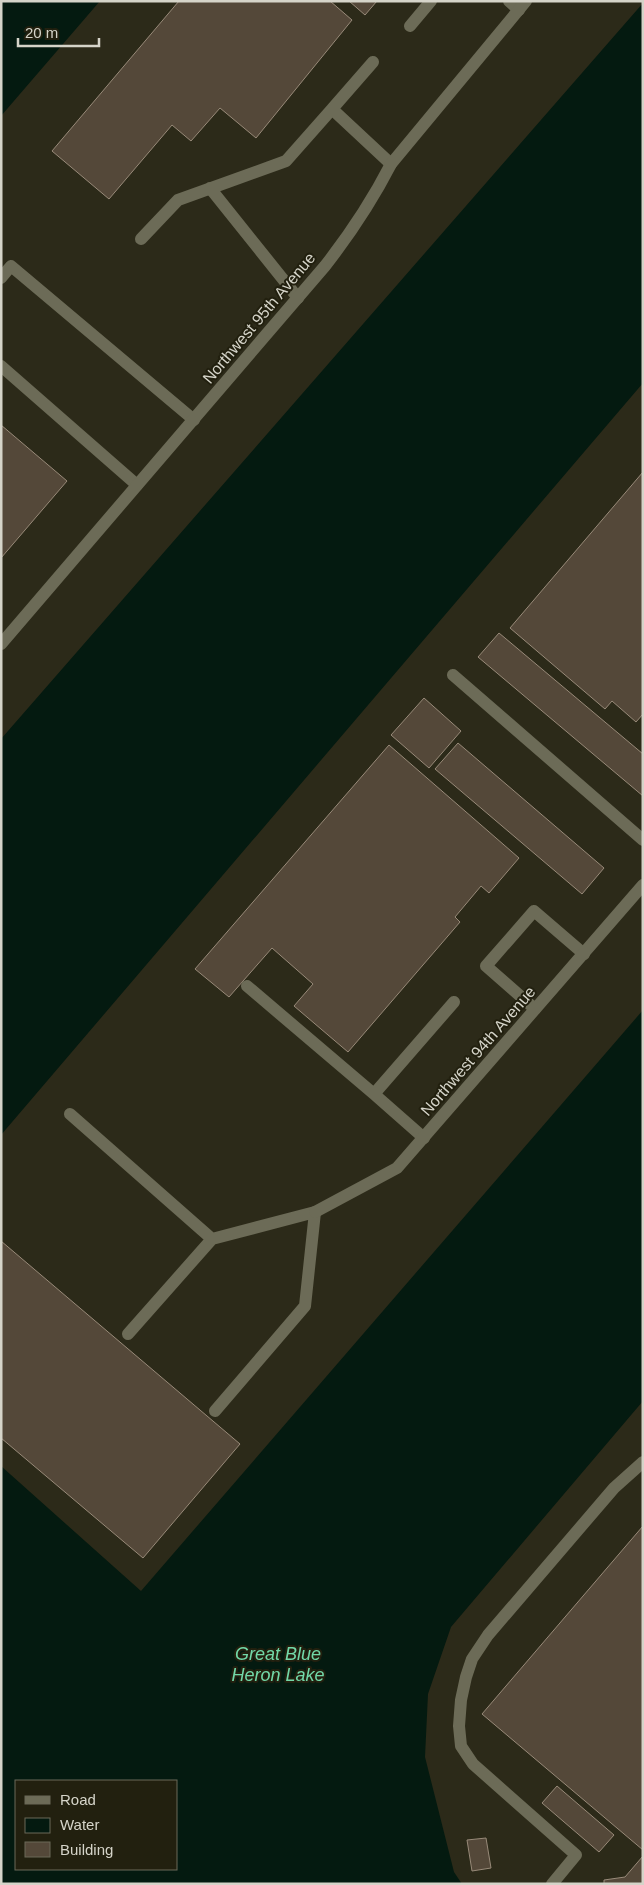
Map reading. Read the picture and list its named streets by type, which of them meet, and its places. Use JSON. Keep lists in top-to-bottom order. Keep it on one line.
{"streets":{"street":["Northwest 95th Avenue","Northwest 94th Avenue"]},"water":["Great Blue Heron Lake"],"legend":["Road","Water","Building"],"scale_bar":"20 m"}
